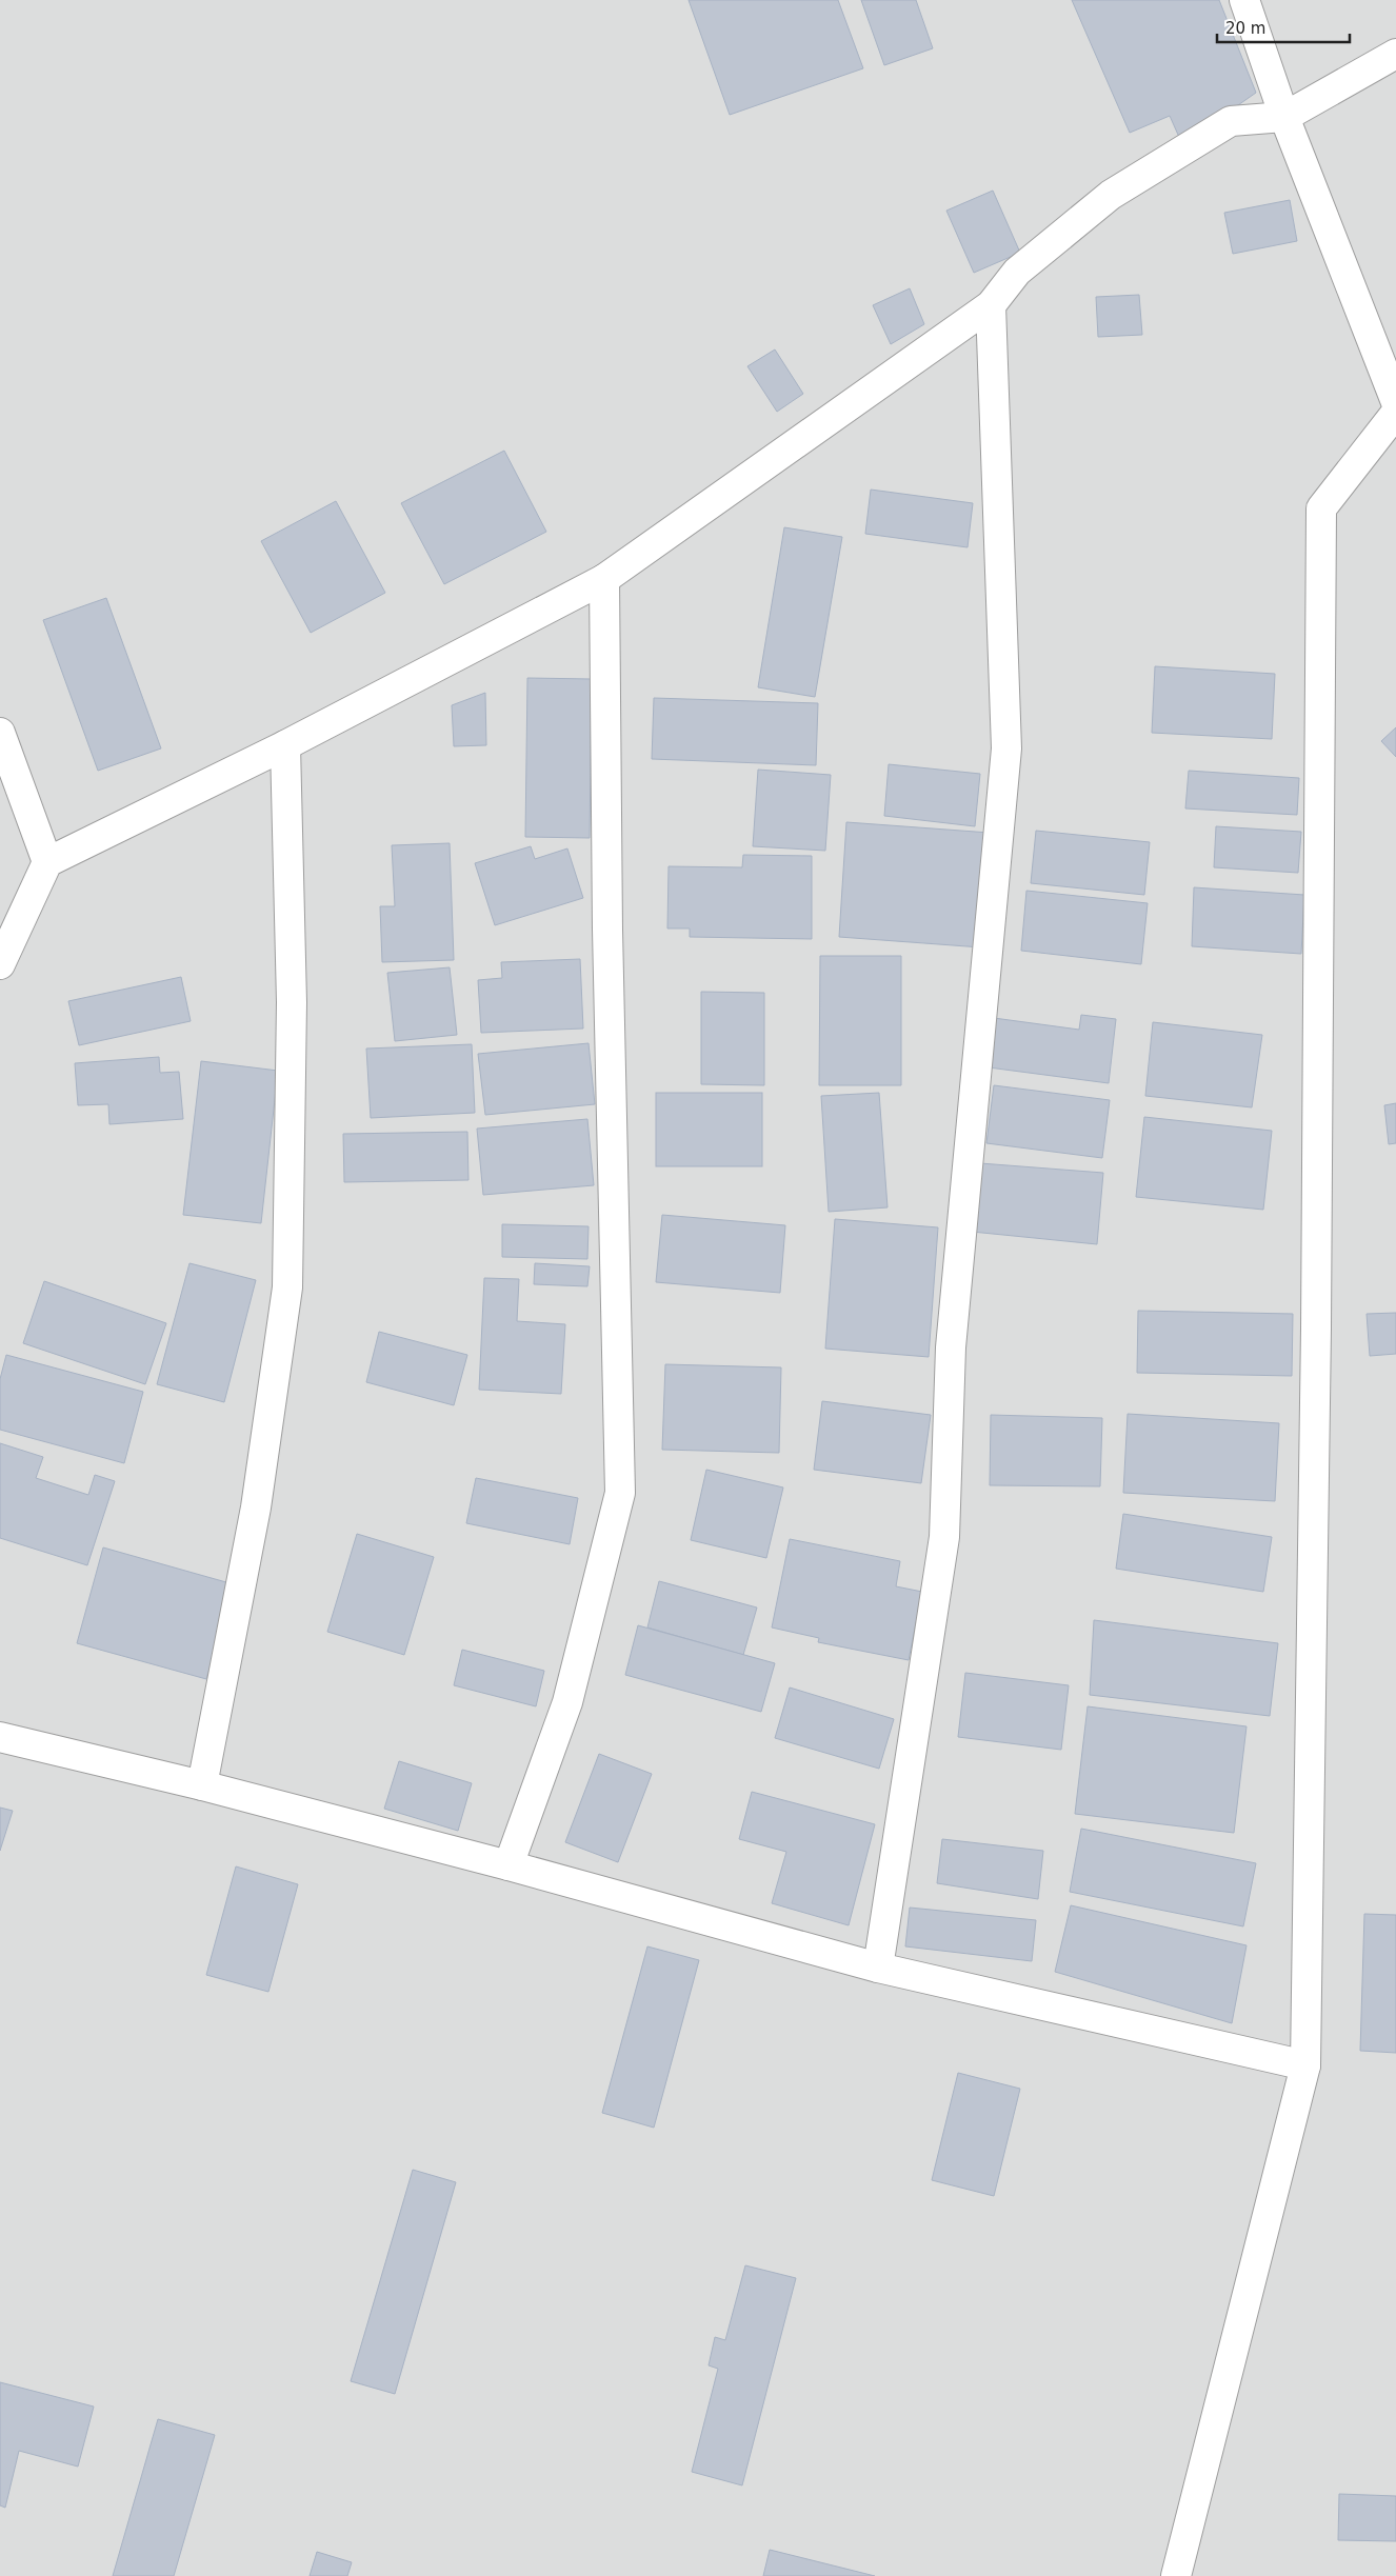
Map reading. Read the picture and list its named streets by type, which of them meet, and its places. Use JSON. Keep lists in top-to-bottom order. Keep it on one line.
{"scale_bar":"20 m"}
